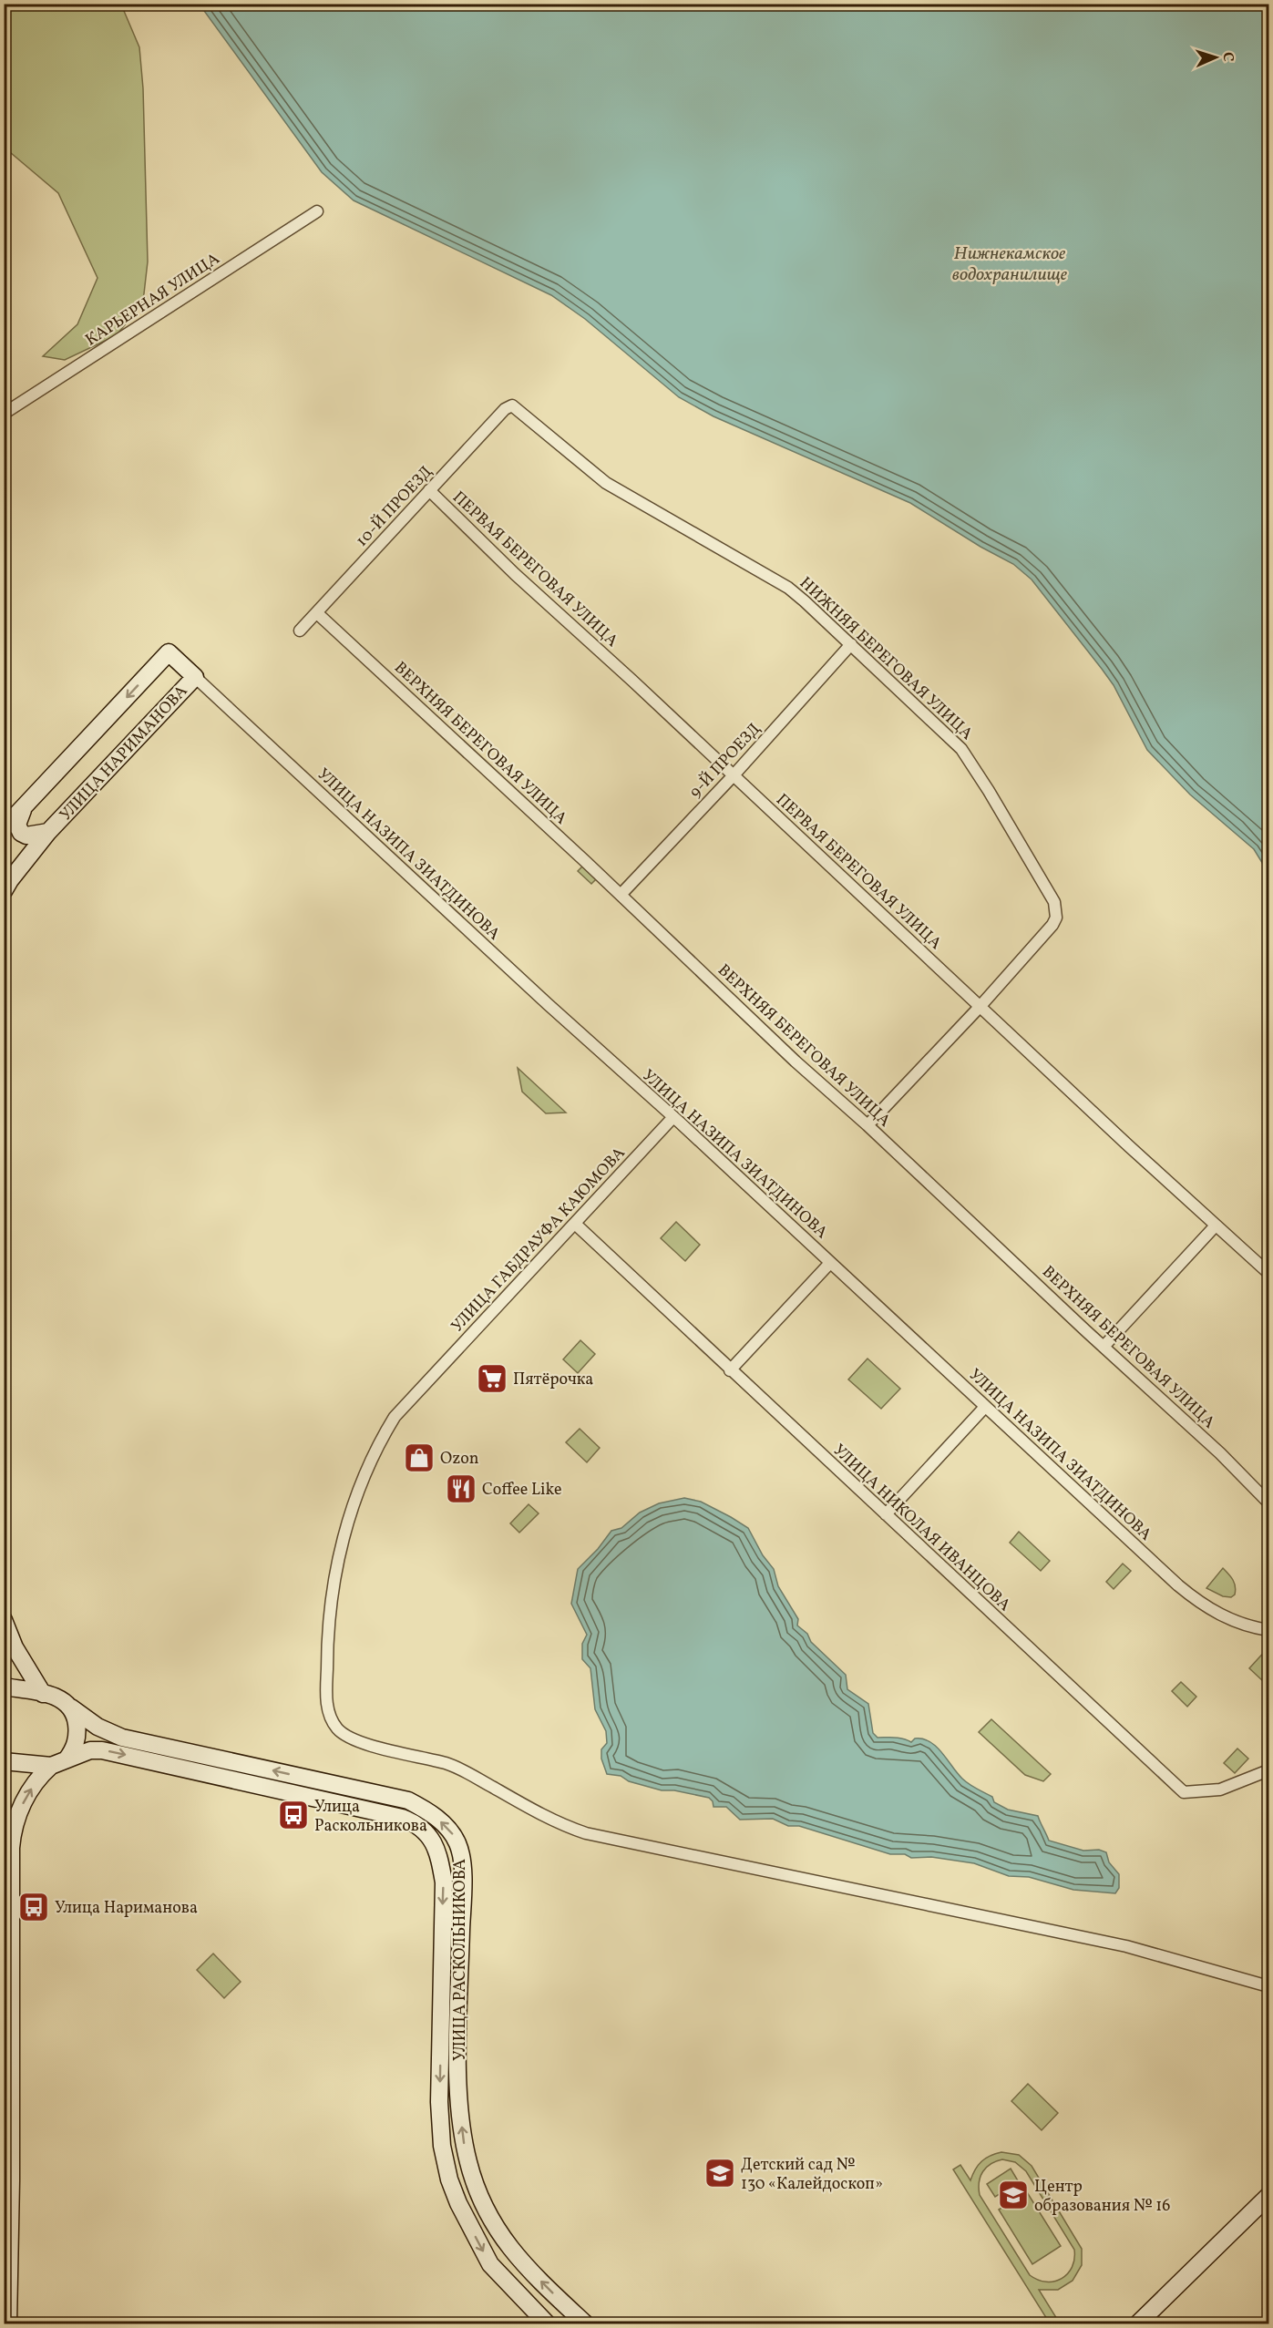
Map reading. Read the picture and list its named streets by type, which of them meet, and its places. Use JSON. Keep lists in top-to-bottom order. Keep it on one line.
{"streets":{"street":["КАРЬЕРНАЯ УЛИЦА","10-Й ПРОЕЗД","ПЕРВАЯ БЕРЕГОВАЯ УЛИЦА","НИЖНЯЯ БЕРЕГОВАЯ УЛИЦА","ВЕРХНЯЯ БЕРЕГОВАЯ УЛИЦА","УЛИЦА НАРИМАНОВА","9-Й ПРОЕЗД","УЛИЦА НАЗИПА ЗИАТДИНОВА","УЛИЦА ГАБДРАУФА КАЮМОВА","УЛИЦА НИКОЛАЯ ИВАНЦОВА","УЛИЦА РАСКОЛЬНИКОВА"]},"crossings":[["10-Й ПРОЕЗД","ПЕРВАЯ БЕРЕГОВАЯ УЛИЦА"],["10-Й ПРОЕЗД","НИЖНЯЯ БЕРЕГОВАЯ УЛИЦА"],["10-Й ПРОЕЗД","ВЕРХНЯЯ БЕРЕГОВАЯ УЛИЦА"],["ПЕРВАЯ БЕРЕГОВАЯ УЛИЦА","НИЖНЯЯ БЕРЕГОВАЯ УЛИЦА"],["ПЕРВАЯ БЕРЕГОВАЯ УЛИЦА","9-Й ПРОЕЗД"],["НИЖНЯЯ БЕРЕГОВАЯ УЛИЦА","9-Й ПРОЕЗД"],["ВЕРХНЯЯ БЕРЕГОВАЯ УЛИЦА","9-Й ПРОЕЗД"],["УЛИЦА НАРИМАНОВА","УЛИЦА НАЗИПА ЗИАТДИНОВА"],["УЛИЦА НАЗИПА ЗИАТДИНОВА","УЛИЦА ГАБДРАУФА КАЮМОВА"],["УЛИЦА ГАБДРАУФА КАЮМОВА","УЛИЦА НИКОЛАЯ ИВАНЦОВА"]],"water":["Нижнекамское водохранилище"],"places":{"supermarket":["Пятёрочка"],"shop":["Ozon"],"restaurant":["Coffee Like"],"bus stop":["Улица Раскольникова","Улица Нариманова"],"school or university":["Детский сад № 130 «Калейдоскоп»","Центр образования № 16"]},"north":"right"}
